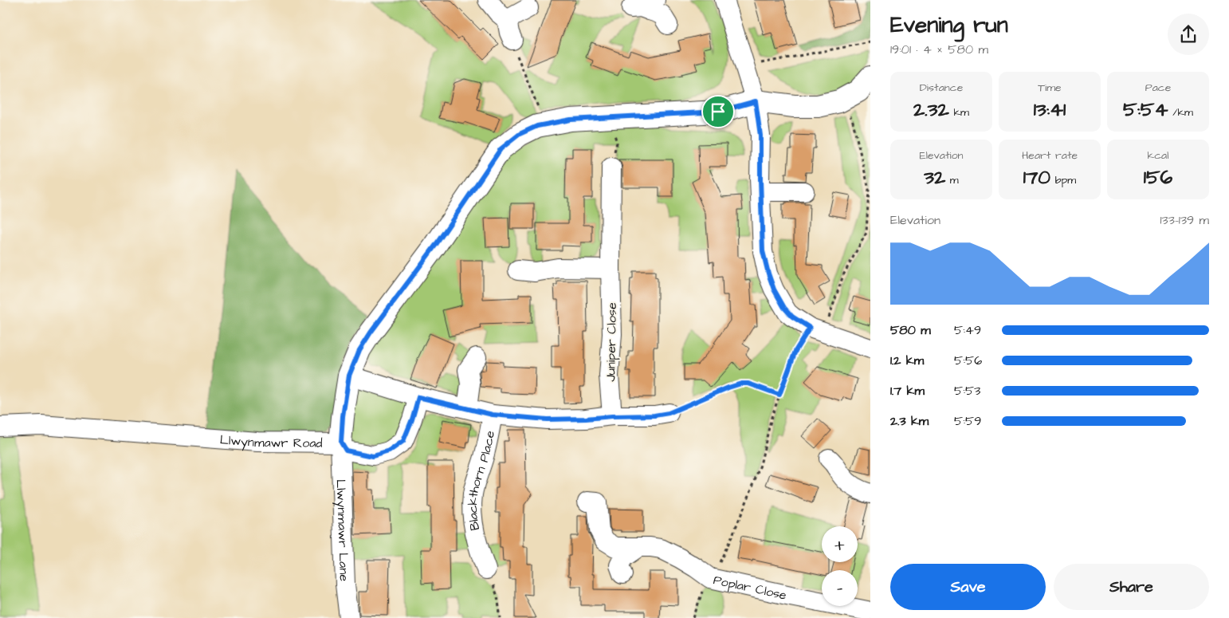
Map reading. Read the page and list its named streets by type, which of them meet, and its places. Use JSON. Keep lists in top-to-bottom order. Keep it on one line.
{"streets":{"street":["Juniper Close","Llwynmawr Road","Blackthorn Place","Llwynmawr Lane","Poplar Close"]},"crossings":[["Llwynmawr Road","Llwynmawr Lane"]],"page":{"heading":["Evening run","19:01 · 4 × 580 m"],"stats":[["Distance","2.32 km"],["Time","13:41"],["Pace","5:54 /km"],["Elevation","32 m"],["Heart rate","170 bpm"],["kcal","156"]],"chart":["Elevation","133–139 m"],"list":[{"name":"580 m","note":"5:49"},{"name":"1.2 km","note":"5:56"},{"name":"1.7 km","note":"5:53"},{"name":"2.3 km","note":"5:59"}],"map_buttons":["+","−"],"buttons":["Save","Share"]}}
